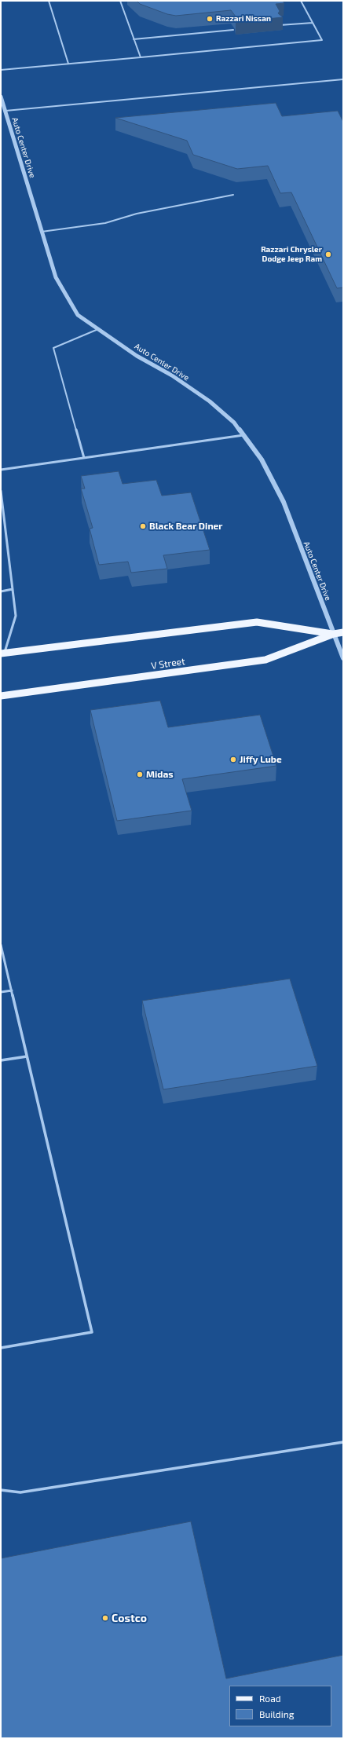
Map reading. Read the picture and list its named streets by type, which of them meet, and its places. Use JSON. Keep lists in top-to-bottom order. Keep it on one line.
{"streets":{"main road":["V Street"],"street":["Auto Center Drive"]},"crossings":[["Auto Center Drive","V Street"]],"places":["Razzari Nissan","Razzari Chrysler Dodge Jeep Ram","Black Bear Diner","Jiffy Lube","Midas","Costco"],"legend":["Road","Building"]}
